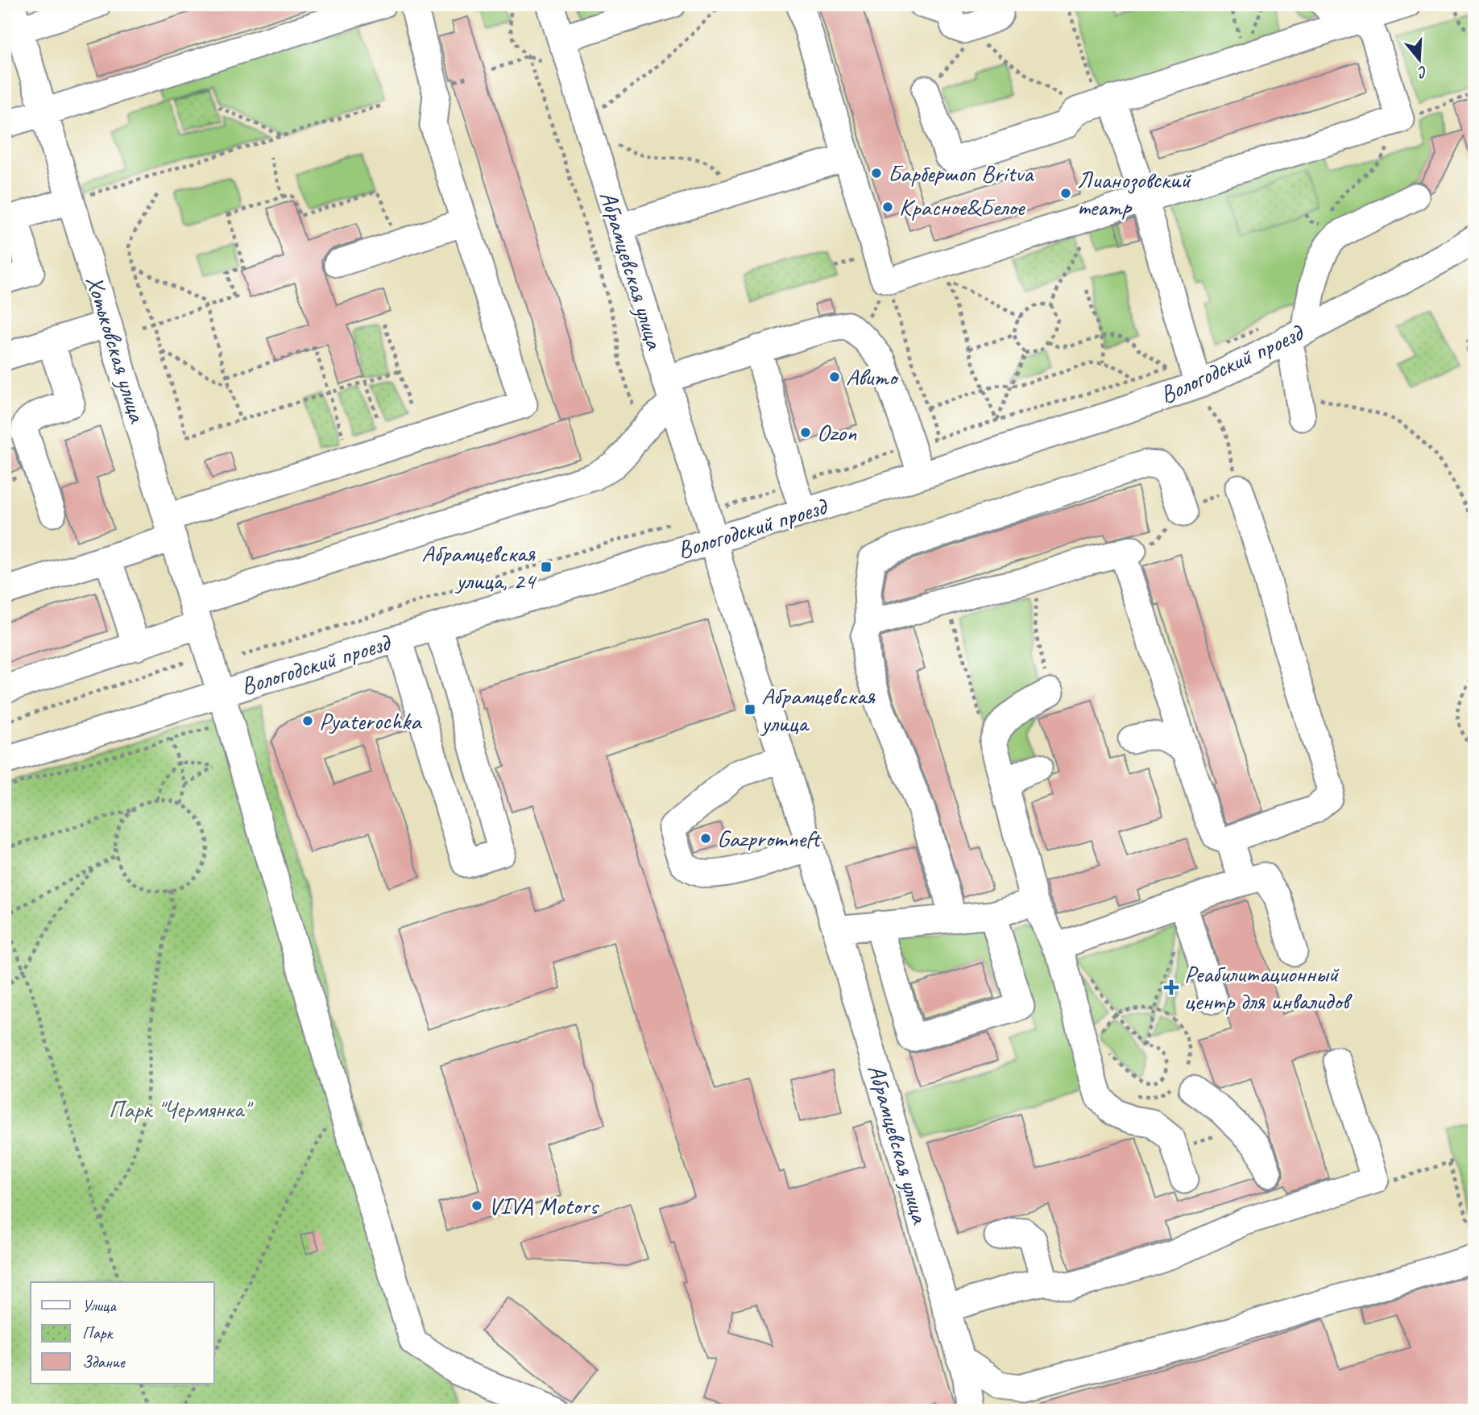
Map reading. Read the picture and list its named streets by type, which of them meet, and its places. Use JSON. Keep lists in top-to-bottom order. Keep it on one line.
{"streets":{"street":["Абрамцевская улица","Хотьковская улица","Вологодский проезд"]},"crossings":[["Абрамцевская улица","Вологодский проезд"],["Хотьковская улица","Вологодский проезд"]],"parks":["Парк \"Чермянка\""],"places":{"other":["Барбершоп Britva","Лианозовский театр","Красное&Белое","Авито","Ozon","Pyaterochka","Gazpromneft","VIVA Motors"],"transit":["Абрамцевская улица, 24","Абрамцевская улица"],"health":["Реабилитационный центр для инвалидов"]},"legend":["Улица","Парк","Здание"],"north":"bottom"}
